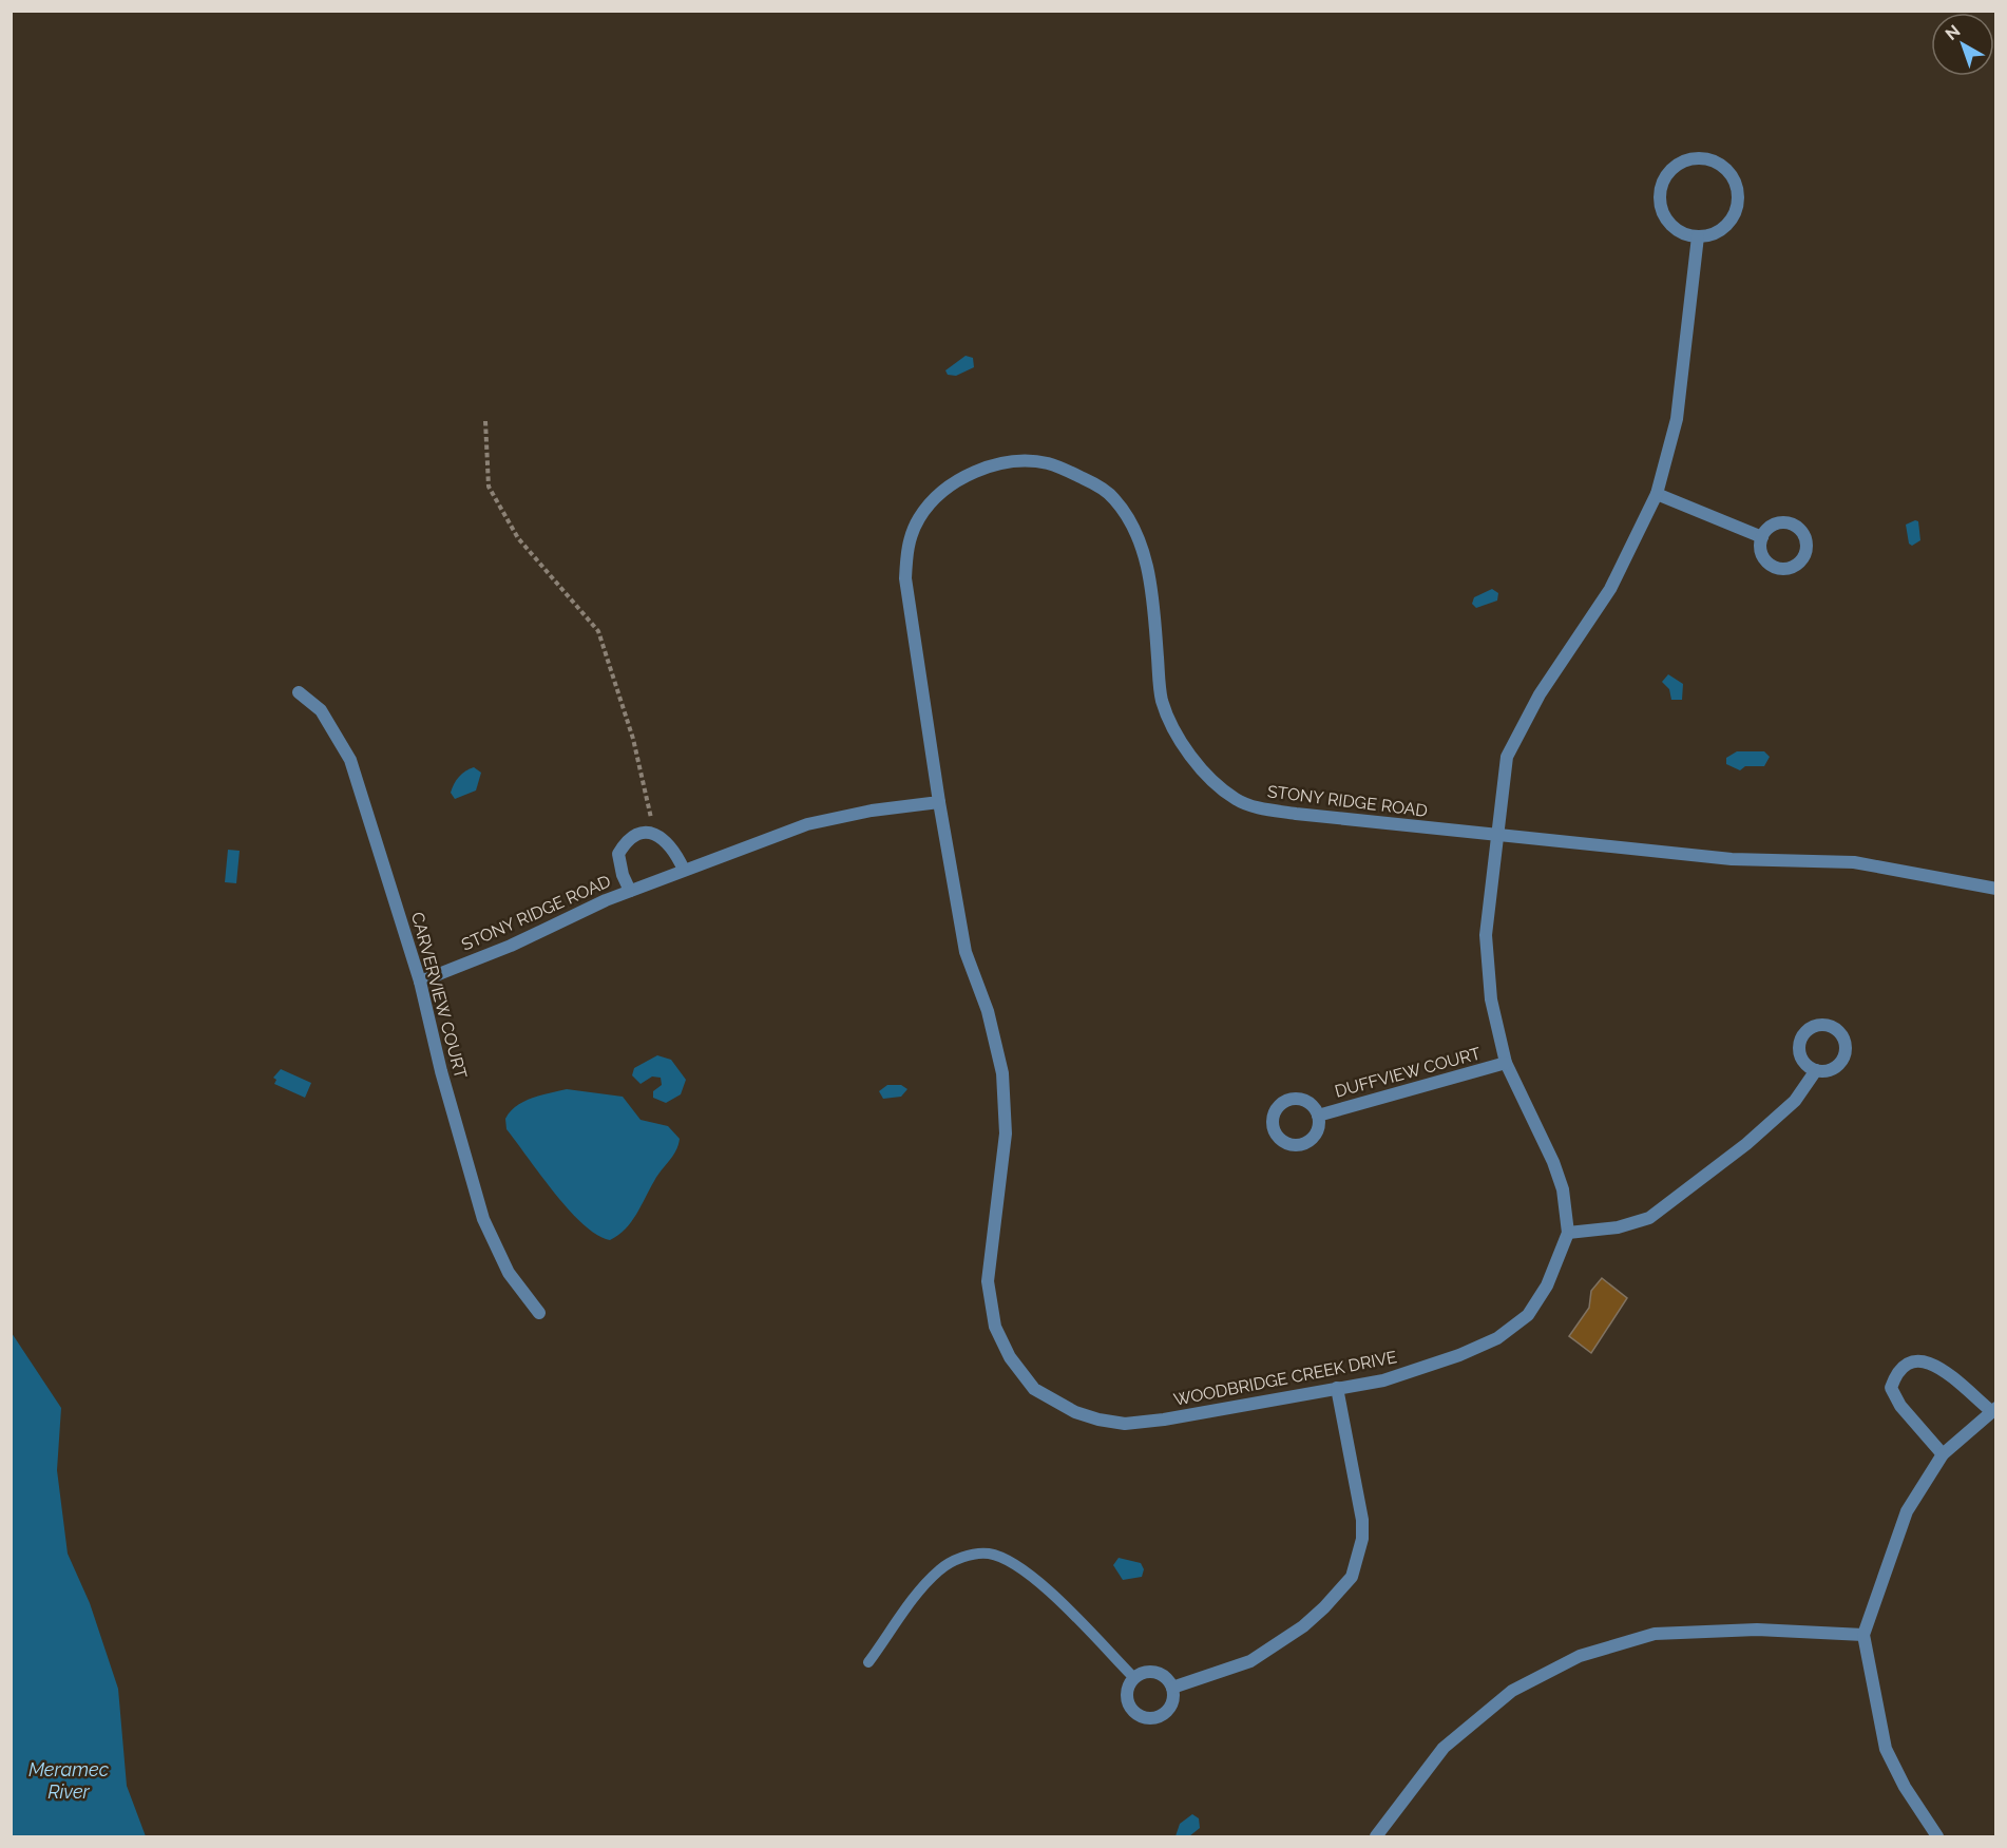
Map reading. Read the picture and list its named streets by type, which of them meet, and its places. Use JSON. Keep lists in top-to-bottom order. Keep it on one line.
{"streets":{"street":["STONY RIDGE ROAD","CARVERVIEW COURT","DUFFVIEW COURT","WOODBRIDGE CREEK DRIVE"]},"crossings":[["STONY RIDGE ROAD","CARVERVIEW COURT"],["STONY RIDGE ROAD","WOODBRIDGE CREEK DRIVE"],["DUFFVIEW COURT","WOODBRIDGE CREEK DRIVE"]],"water":["Meramec River"],"north":"top left"}
